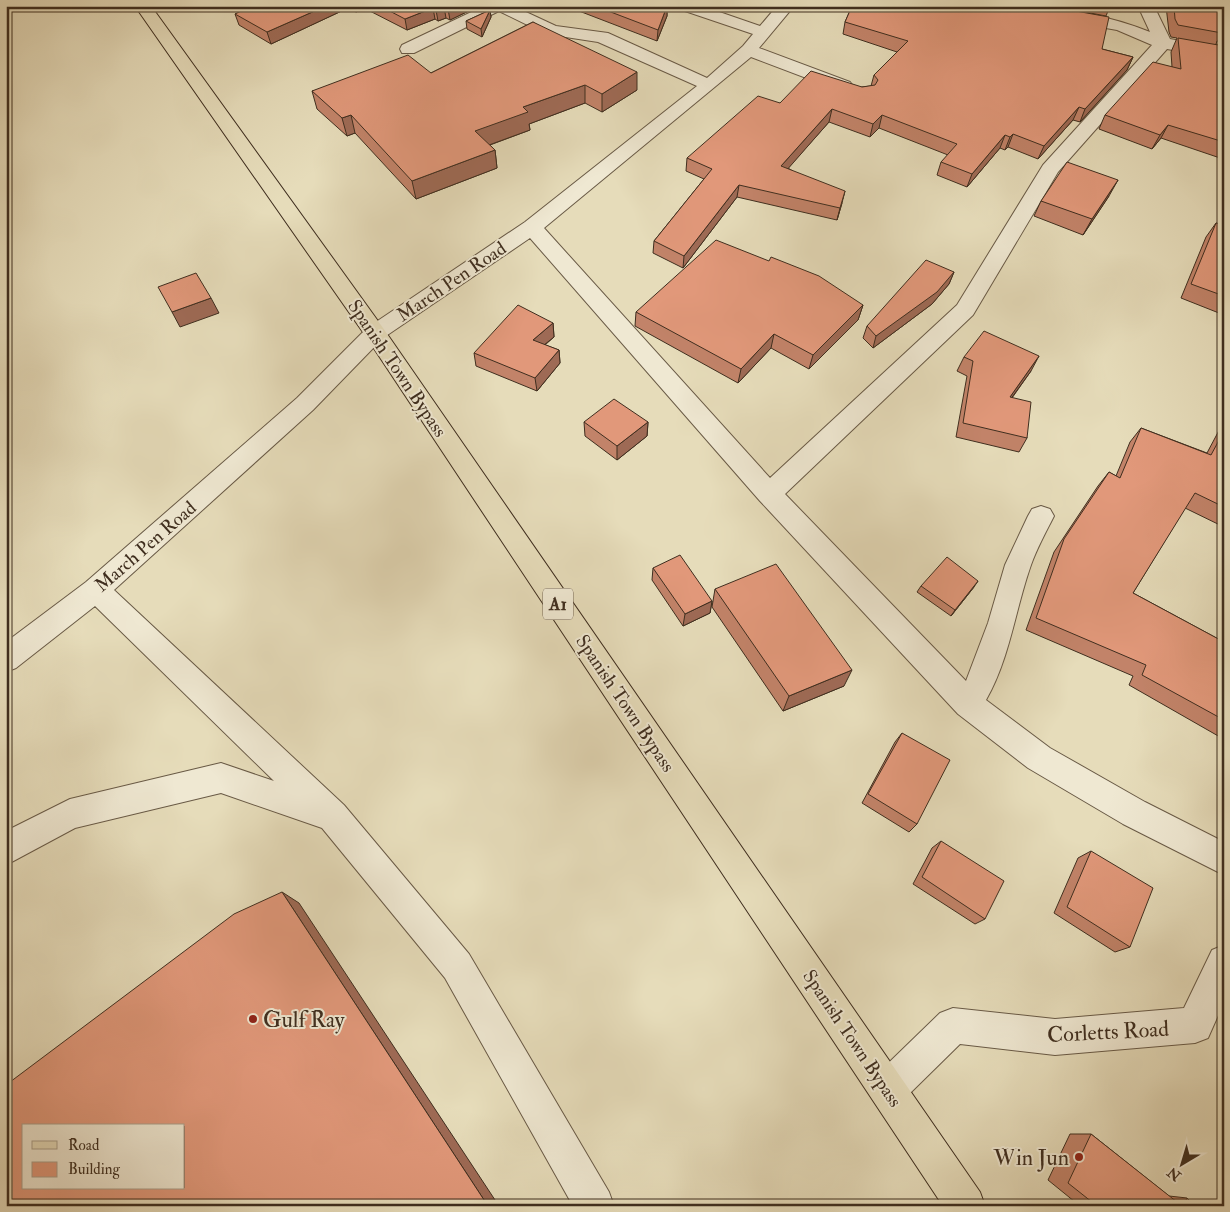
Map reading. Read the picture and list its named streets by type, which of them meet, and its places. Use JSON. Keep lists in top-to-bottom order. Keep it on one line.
{"streets":{"main road":["Spanish Town Bypass","A1"],"street":["March Pen Road","Corletts Road"]},"crossings":[["March Pen Road","Spanish Town Bypass"],["Spanish Town Bypass","Corletts Road"]],"places":["Gulf Ray","Win Jun"],"legend":["Road","Building"],"north":"bottom left"}
